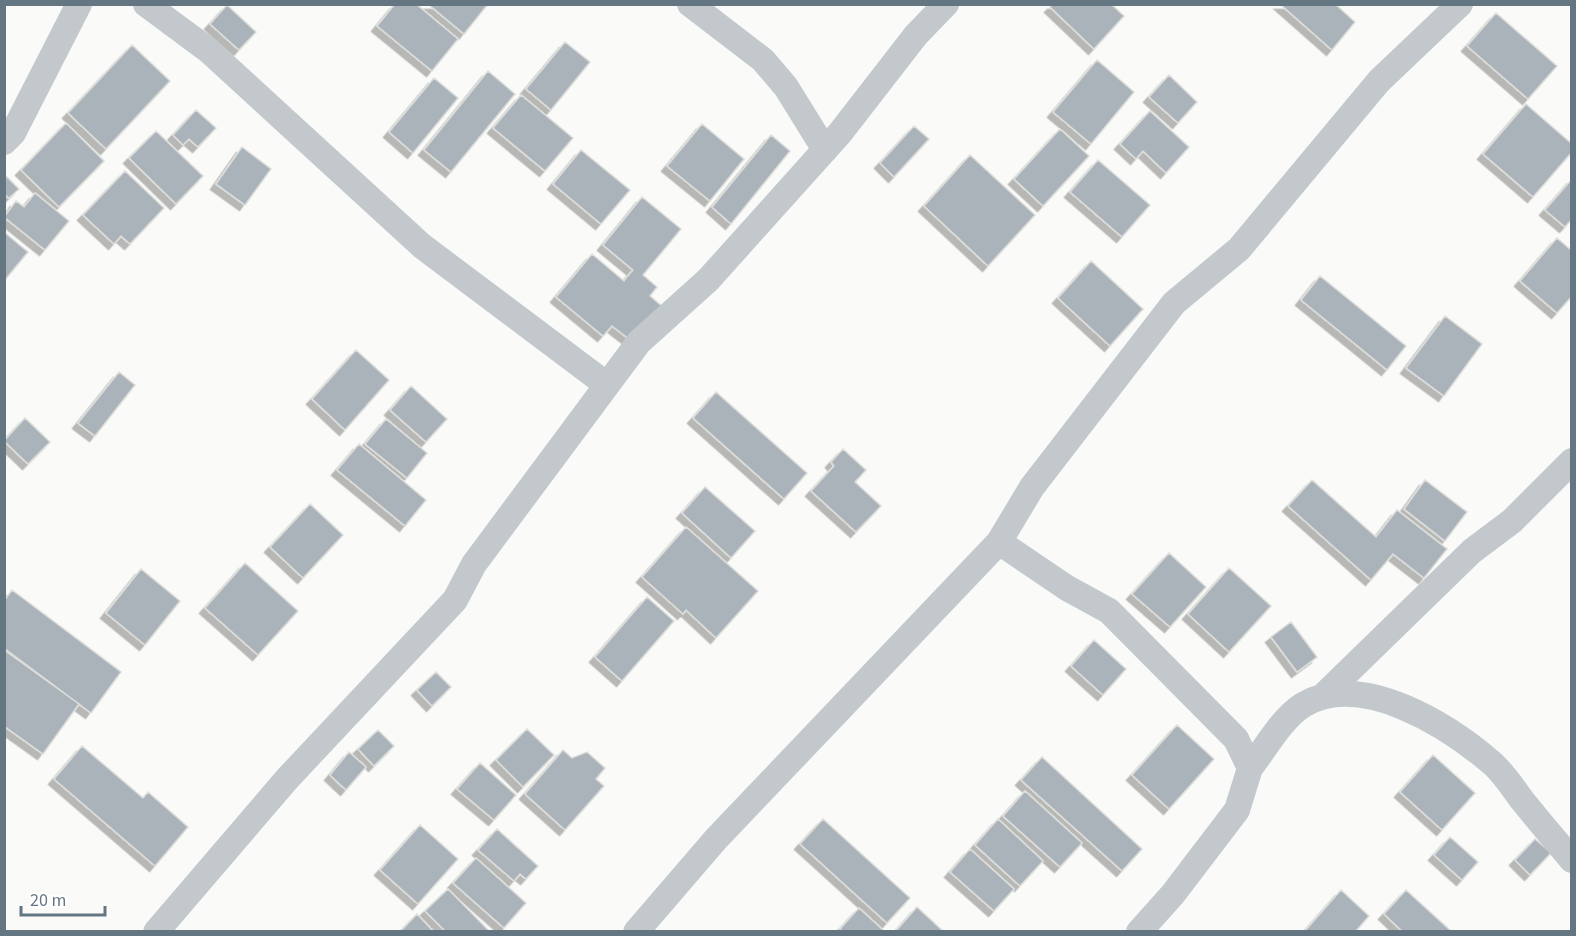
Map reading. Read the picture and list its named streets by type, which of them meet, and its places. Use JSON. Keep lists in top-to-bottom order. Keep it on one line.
{"scale_bar":"20 m"}
